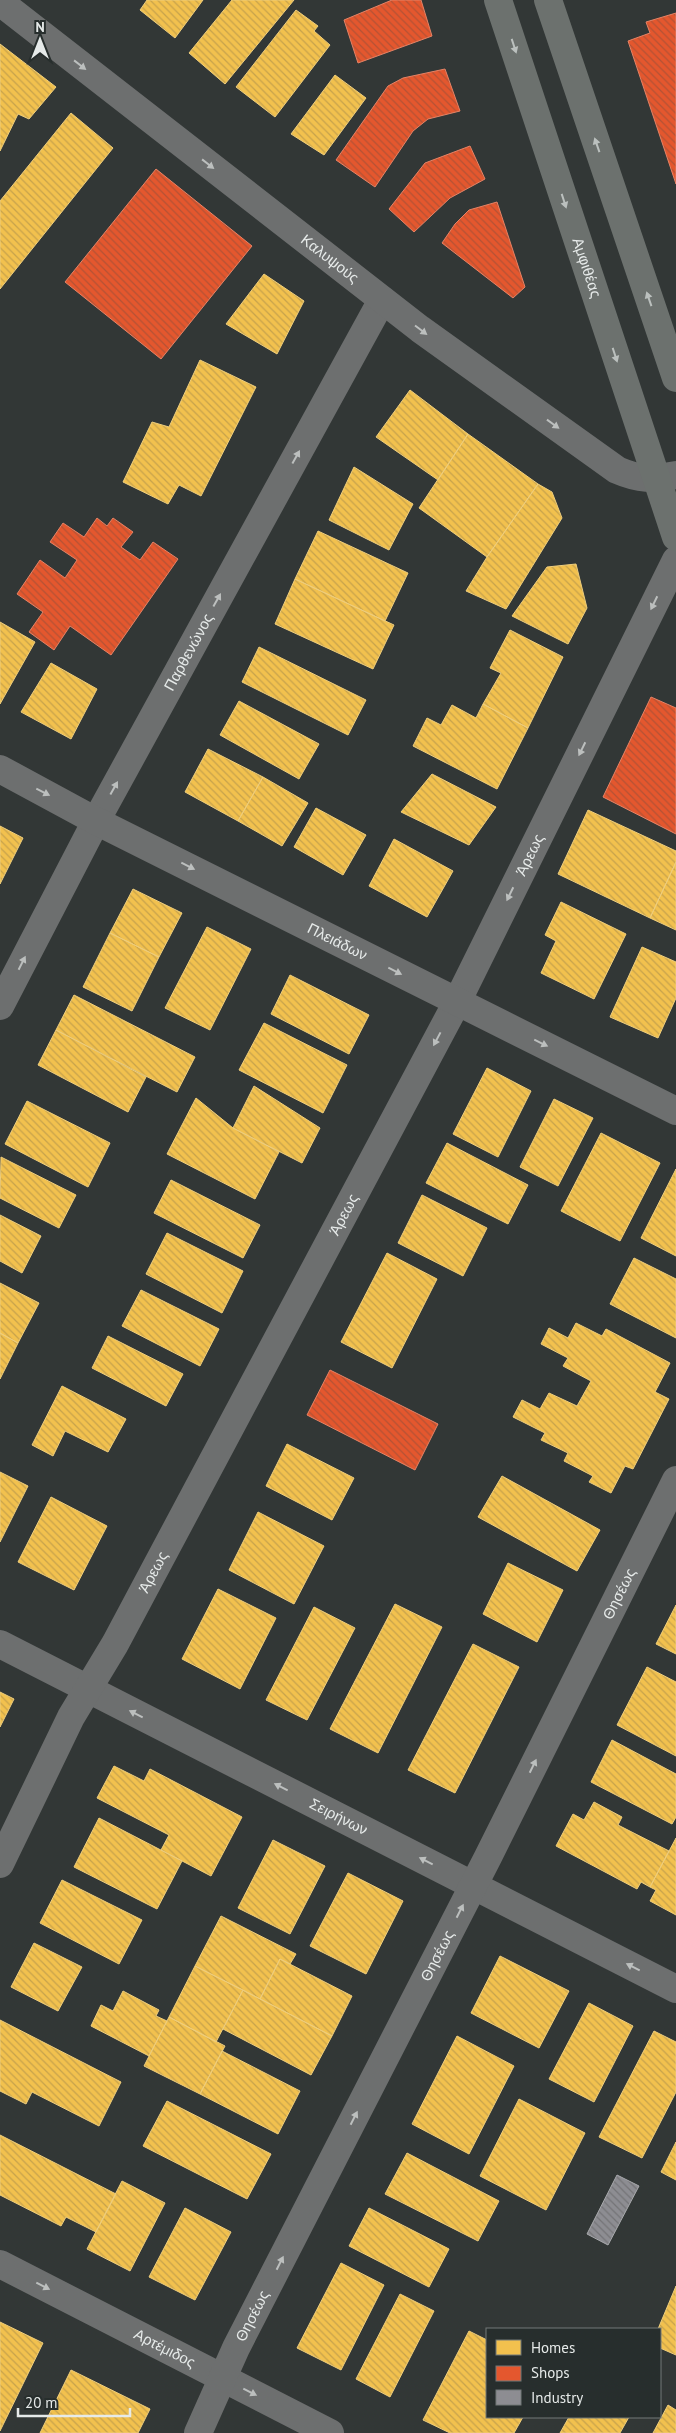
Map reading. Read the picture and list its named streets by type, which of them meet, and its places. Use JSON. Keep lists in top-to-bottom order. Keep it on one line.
{"streets":{"main road":["Αμφιθέας"],"street":["Καλυψούς","Παρθενώνος","Άρεως","Πλειάδων","Θησέως","Σειρήνων","Αρτέμιδος"]},"crossings":[["Καλυψούς","Αμφιθέας"],["Καλυψούς","Παρθενώνος"],["Παρθενώνος","Πλειάδων"],["Άρεως","Πλειάδων"],["Άρεως","Σειρήνων"],["Θησέως","Σειρήνων"],["Θησέως","Αρτέμιδος"]],"one_way":["Καλυψούς","Παρθενώνος","Άρεως","Πλειάδων","Θησέως","Σειρήνων","Αρτέμιδος"],"legend":["Homes","Shops","Industry"],"scale_bar":"20 m","north":"top"}
